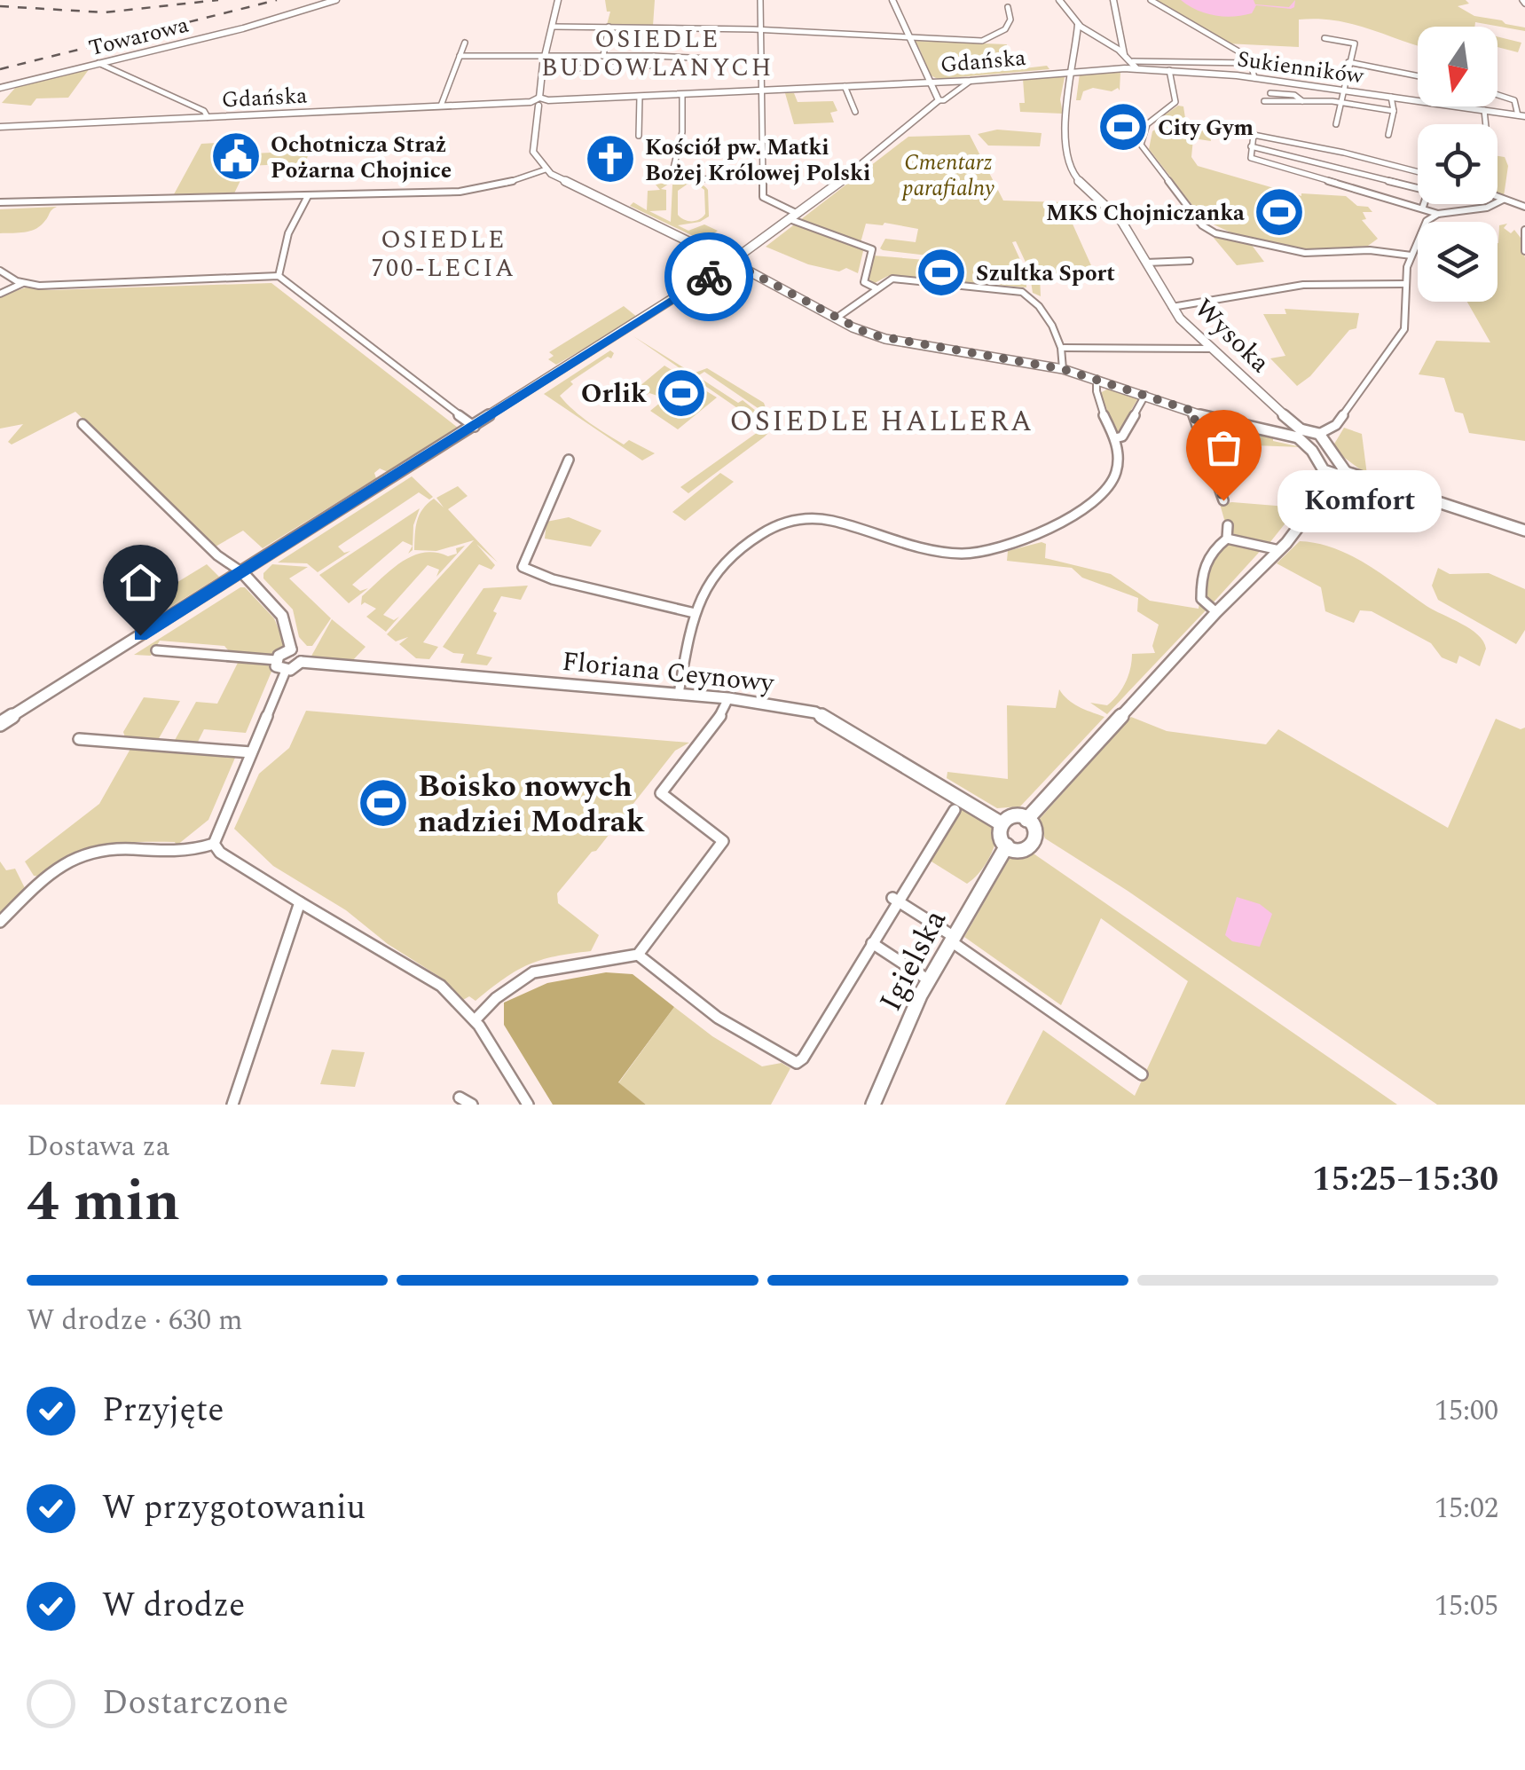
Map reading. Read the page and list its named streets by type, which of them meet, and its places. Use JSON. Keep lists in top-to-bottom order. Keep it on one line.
{"streets":{"street":["Towarowa","Gdańska","Sukienników","Wysoka","Floriana Ceynowy","Igielska"]},"crossings":[["Gdańska","Sukienników"],["Gdańska","Wysoka"],["Sukienników","Wysoka"],["Floriana Ceynowy","Igielska"]],"districts":["OSIEDLE BUDOWLANYCH","OSIEDLE 700-LECIA","OSIEDLE HALLERA"],"parks":["Cmentarz parafialny"],"places":{"sports":["City Gym","MKS Chojniczanka","Szultka Sport","Orlik","Boisko nowych nadziei Modrak"],"public building":["Ochotnicza Straż Pożarna Chojnice"],"church":["Kościół pw. Matki Bożej Królowej Polski"],"other":["Komfort"]},"north":"bottom","page":{"bubble":"Komfort","heading":["4 min","Dostawa za","15:25–15:30"],"bar":"W drodze · 630 m","list":[["Przyjęte","15:00"],["W przygotowaniu","15:02"],["W drodze","15:05"],"Dostarczone"]}}
